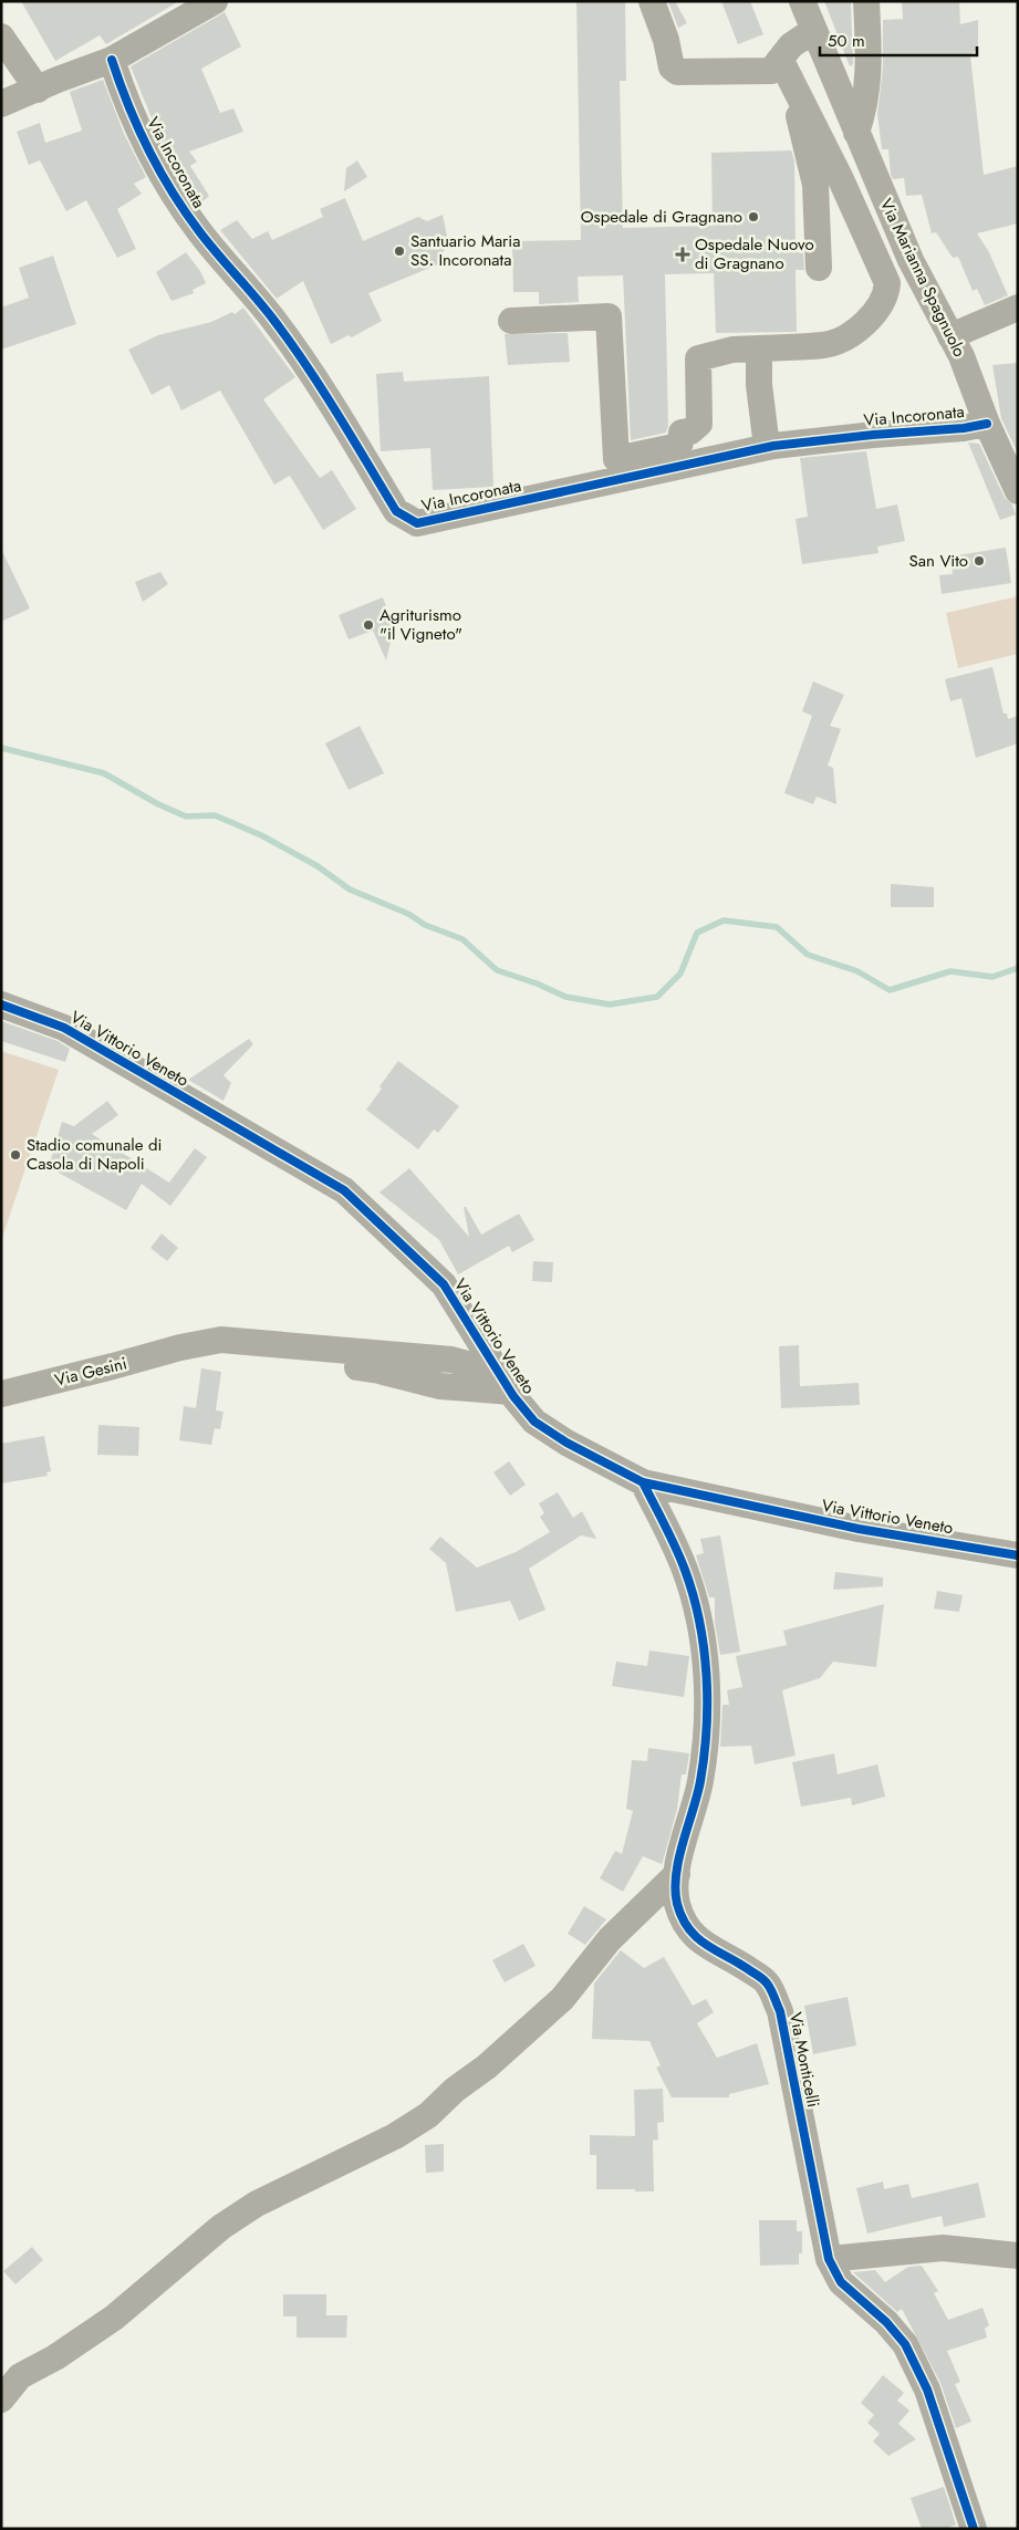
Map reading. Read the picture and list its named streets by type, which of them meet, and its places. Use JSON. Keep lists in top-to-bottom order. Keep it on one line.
{"streets":{"street":["Via Incoronata","Via Marianna Spagnuolo","Via Vittorio Veneto","Via Gesini","Via Monticelli"]},"crossings":[["Via Incoronata","Via Marianna Spagnuolo"],["Via Vittorio Veneto","Via Gesini"],["Via Vittorio Veneto","Via Monticelli"]],"places":{"other":["Ospedale di Gragnano","Santuario Maria SS. Incoronata","San Vito","Agriturismo \"il Vigneto\"","Stadio comunale di Casola di Napoli"],"health":["Ospedale Nuovo di Gragnano"]},"scale_bar":"50 m"}
